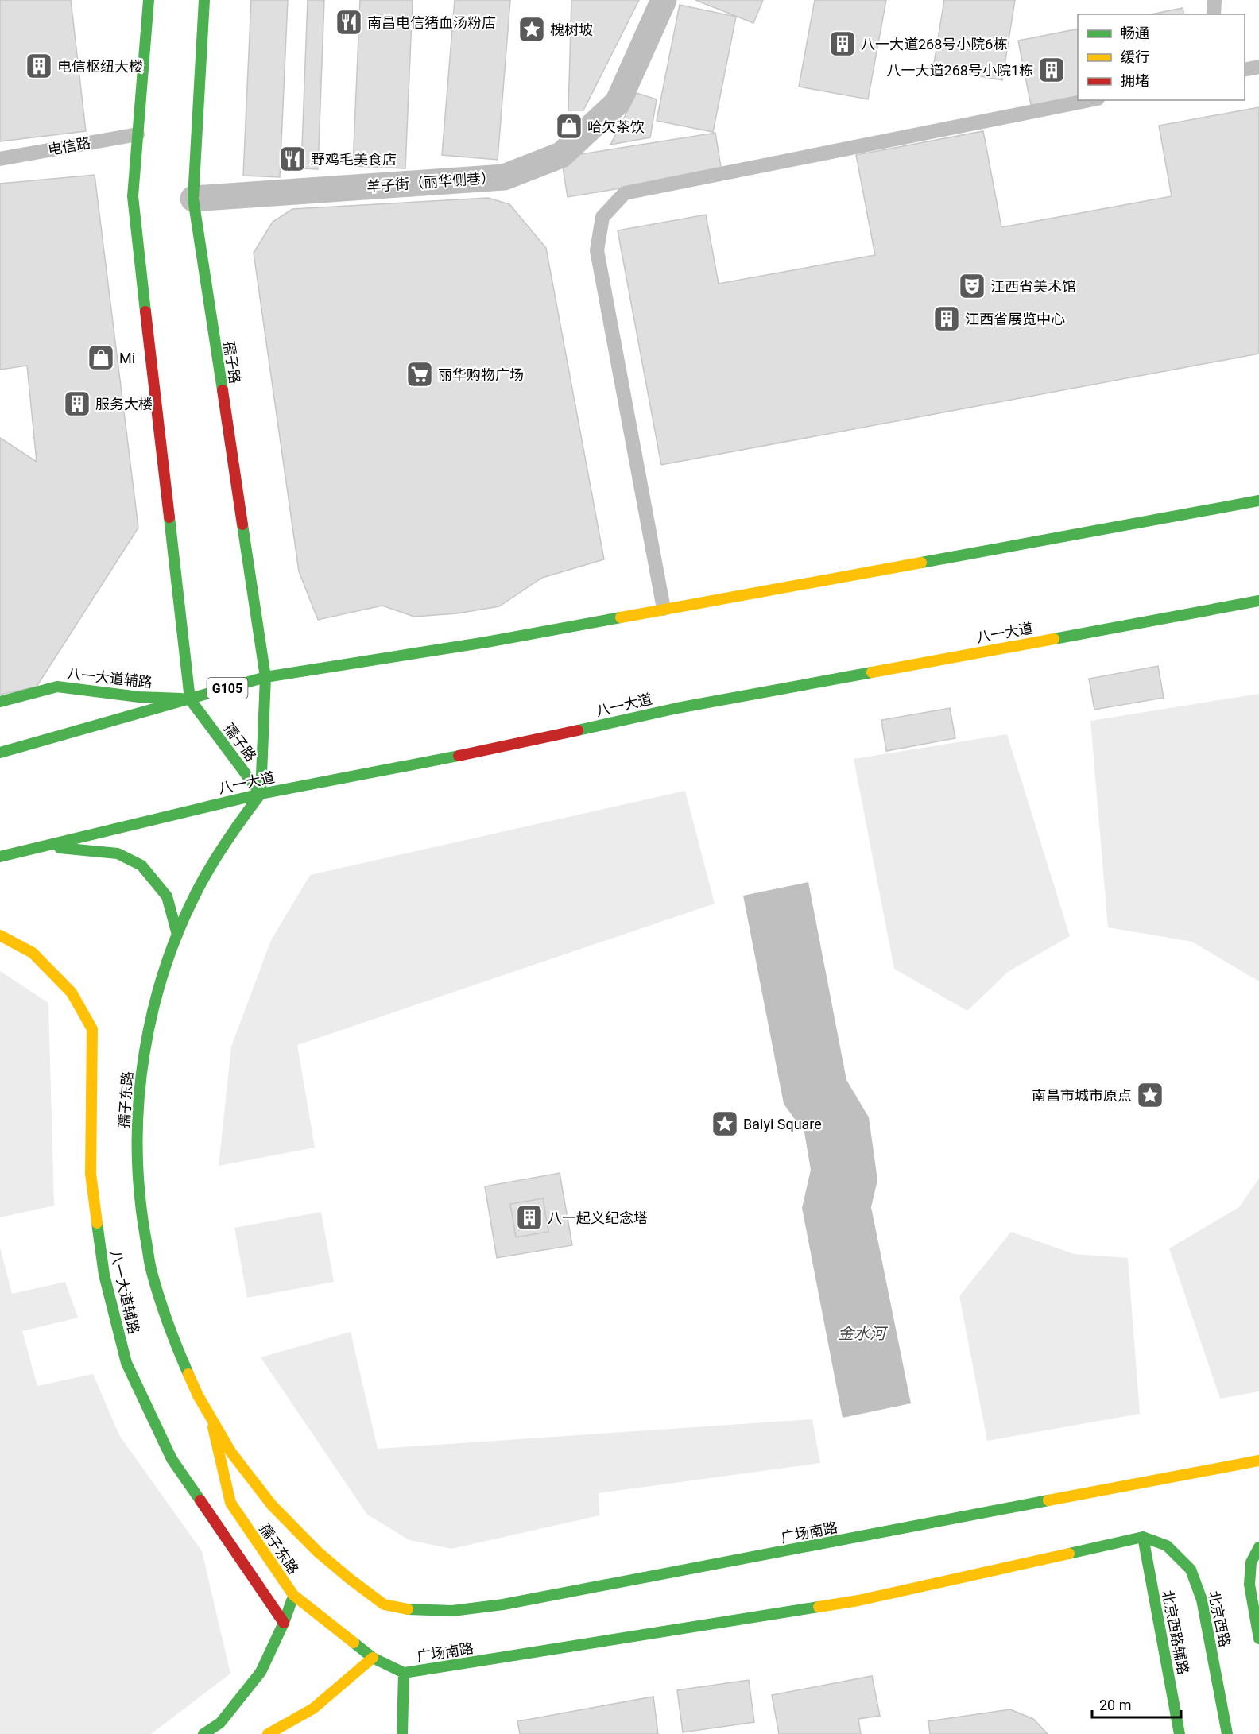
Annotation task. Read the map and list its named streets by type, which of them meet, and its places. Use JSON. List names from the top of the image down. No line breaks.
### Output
{"streets":{"main road":["孺子路","八一大道","八一大道辅路","G105","孺子东路","广场南路","北京西路","北京西路辅路"],"street":["羊子街（丽华侧巷）"],"lane":["电信路"]},"crossings":[["羊子街（丽华侧巷）","孺子路"],["孺子路","八一大道"],["孺子路","八一大道辅路"],["孺子路","G105"],["孺子路","孺子东路"],["八一大道","孺子东路"],["八一大道辅路","G105"],["孺子东路","广场南路"],["广场南路","北京西路"],["广场南路","北京西路辅路"],["北京西路","北京西路辅路"]],"water":["金水河"],"places":{"restaurant":["南昌电信猪血汤粉店","野鸡毛美食店"],"place":["槐树坡","南昌市城市原点","Baiyi Square"],"building":["八一大道268号小院6栋","电信枢纽大楼","八一大道268号小院1栋","江西省展览中心","服务大楼","八一起义纪念塔"],"shop":["哈欠茶饮","Mi"],"theatre":["江西省美术馆"],"supermarket":["丽华购物广场"]},"legend":["畅通","缓行","拥堵"],"scale_bar":"20 m"}
